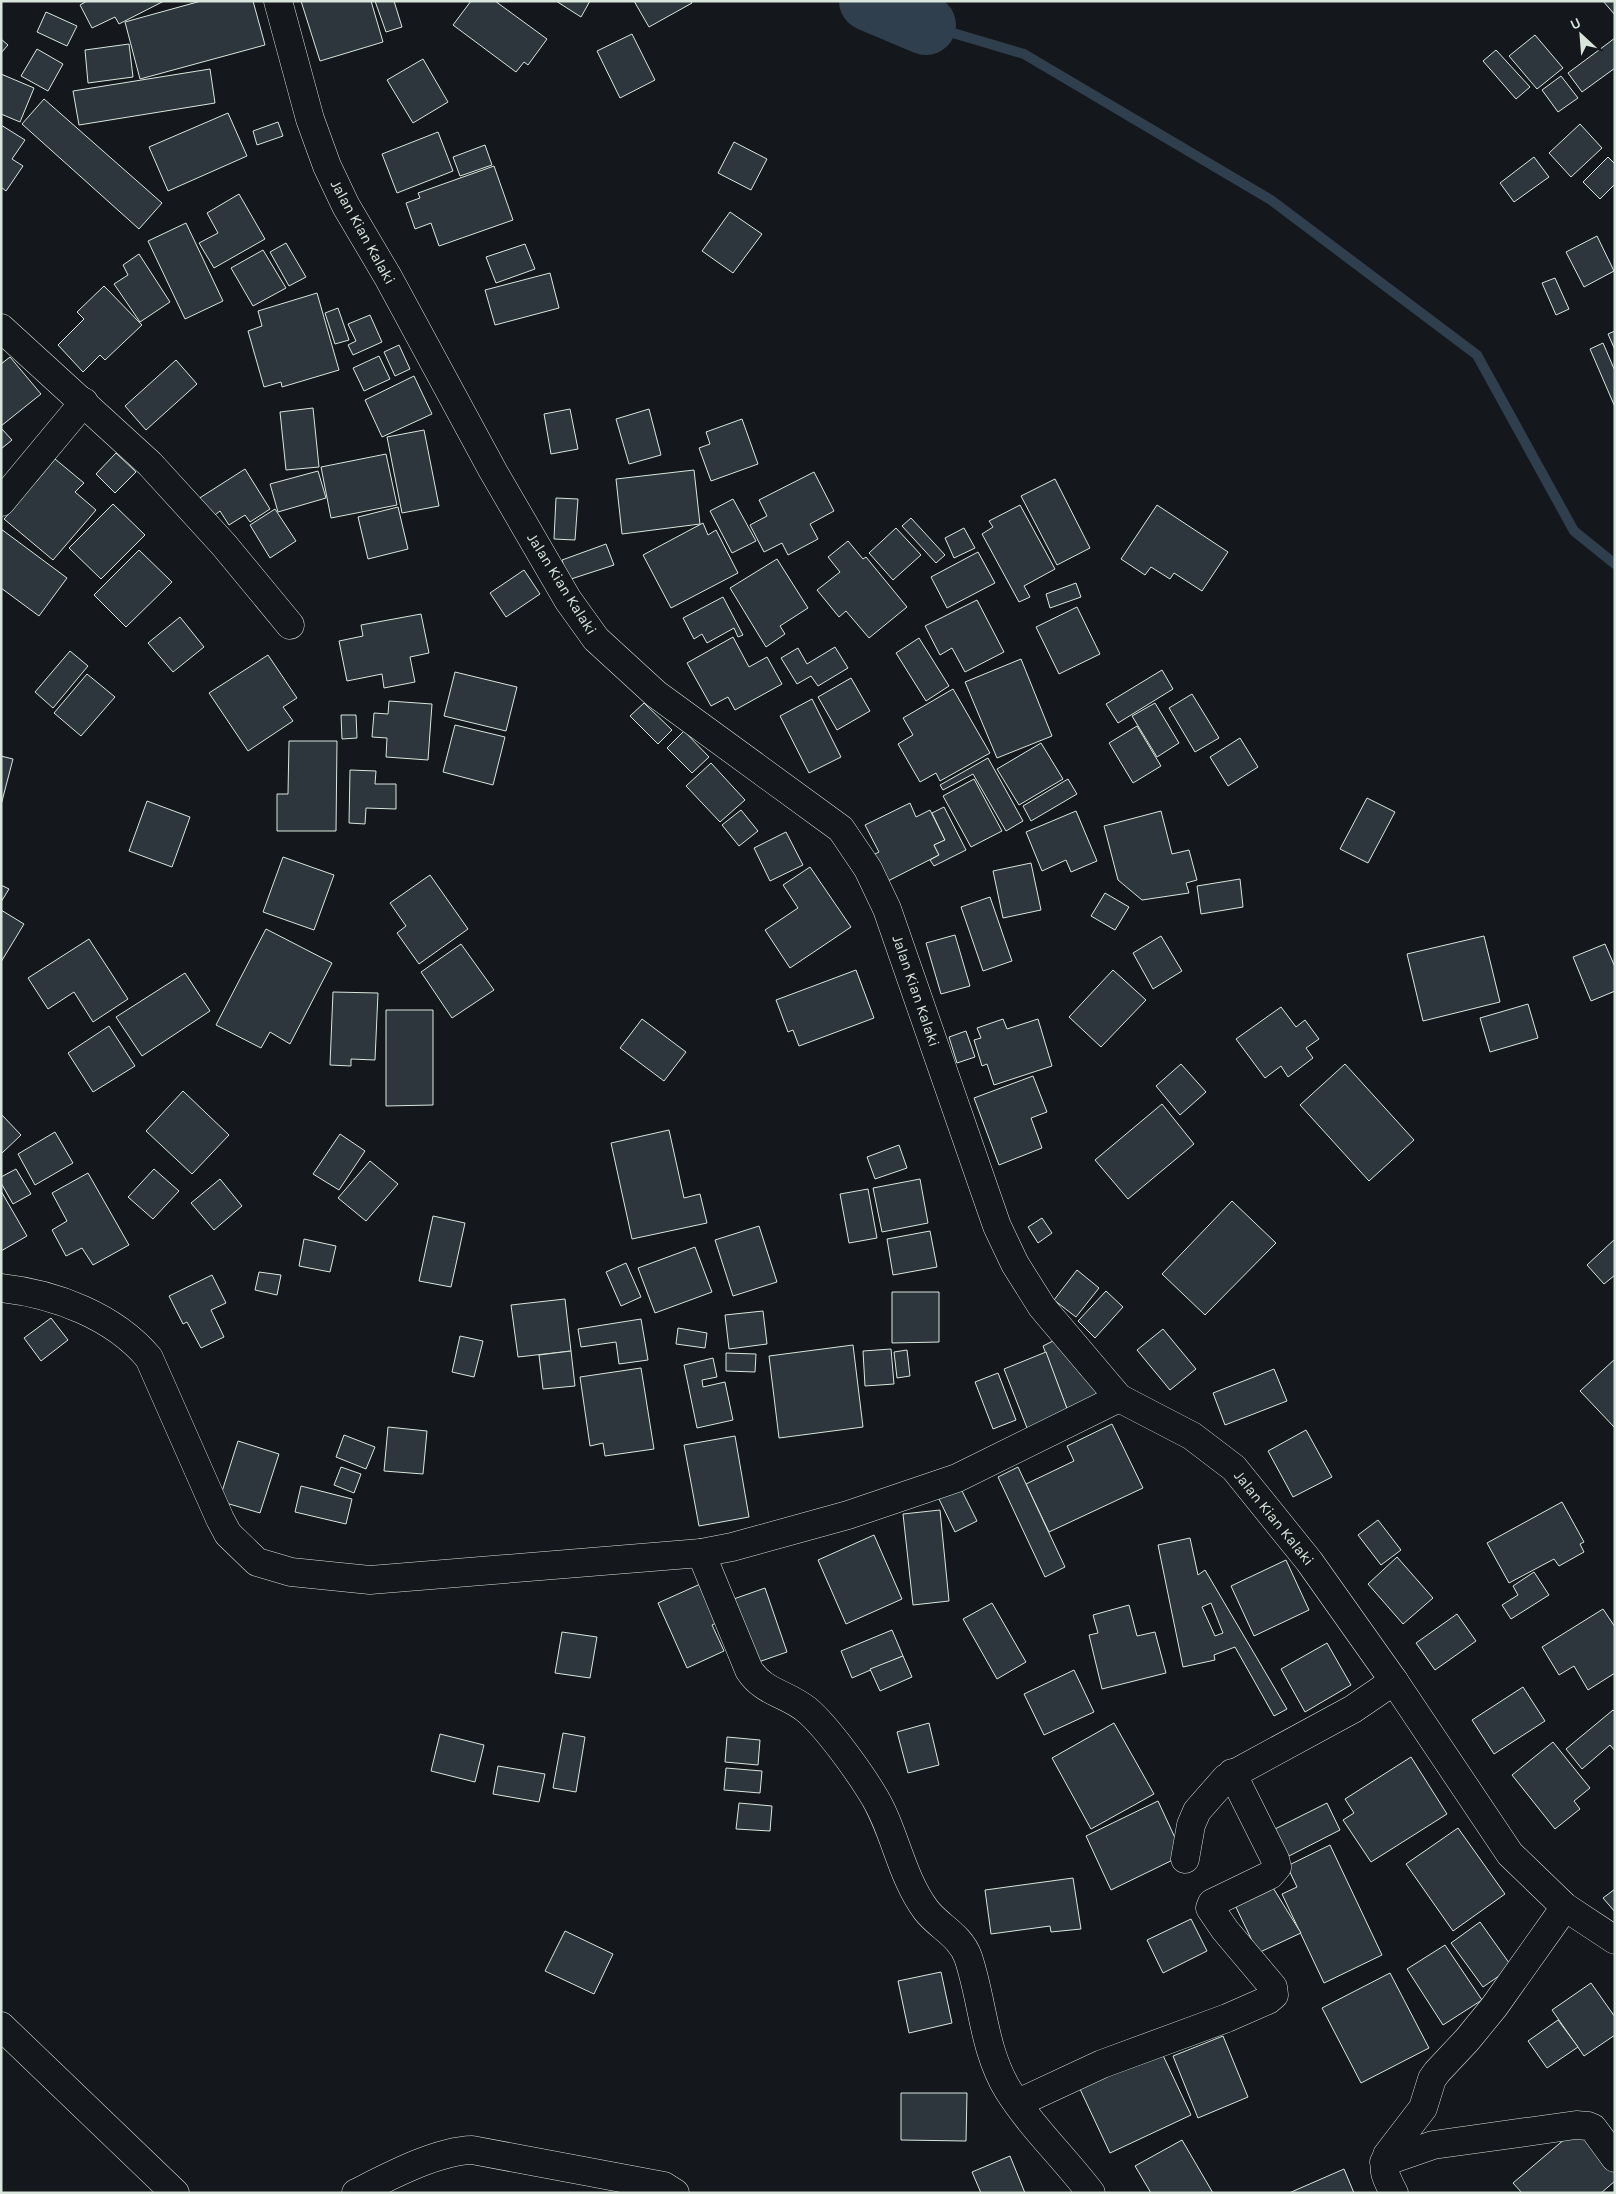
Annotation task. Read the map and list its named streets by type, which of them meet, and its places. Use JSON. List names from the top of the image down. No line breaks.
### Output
{"streets":{"street":["Jalan Kian Kalaki"]},"north":"top left"}
